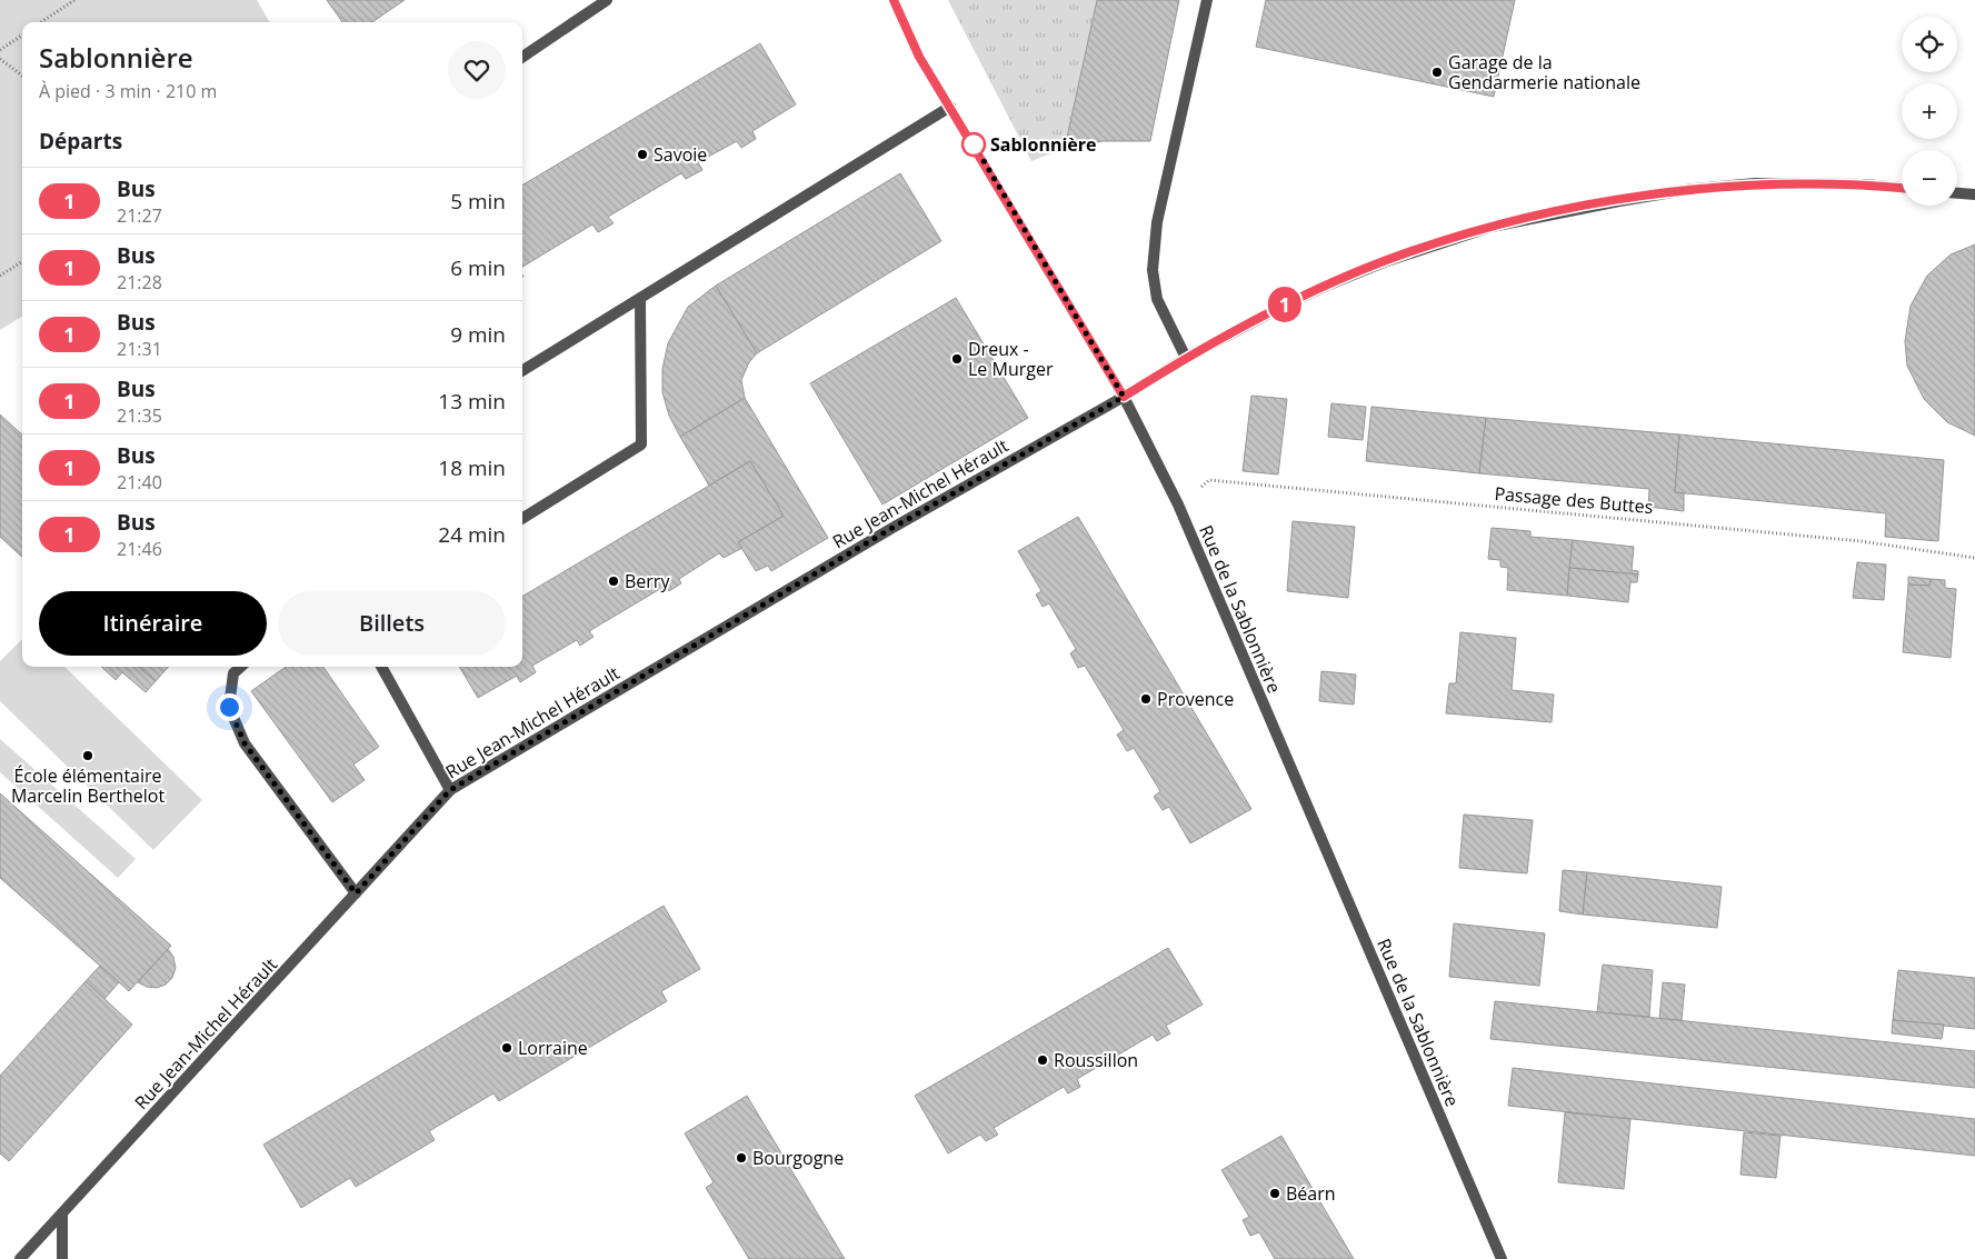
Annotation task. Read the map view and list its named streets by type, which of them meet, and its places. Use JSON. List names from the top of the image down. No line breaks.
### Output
{"streets":{"street":["Rue Jean-Michel Hérault","Rue de la Sablonnière"],"path":["Passage des Buttes"]},"crossings":[["Rue Jean-Michel Hérault","Rue de la Sablonnière"],["Passage des Buttes","Rue de la Sablonnière"]],"places":["Garage de la Gendarmerie nationale","Sablonnière","Savoie","Dreux - Le Murger","Berry","Provence","École élémentaire Marcelin Berthelot","Lorraine","Roussillon","Bourgogne","Béarn"],"lines":["bus line 1"],"page":{"on_map":"1","map_buttons":["+","−"],"heading":[["Sablonnière","À pied · 3 min · 210 m"],"Départs"],"list":[{"mark":"1","name":"Bus","note":"21:27","value":"5 min"},{"mark":"1","name":"Bus","note":"21:28","value":"6 min"},{"mark":"1","name":"Bus","note":"21:31","value":"9 min"},{"mark":"1","name":"Bus","note":"21:35","value":"13 min"},{"mark":"1","name":"Bus","note":"21:40","value":"18 min"},{"mark":"1","name":"Bus","note":"21:46","value":"24 min"}],"buttons":["Itinéraire","Billets"]}}
